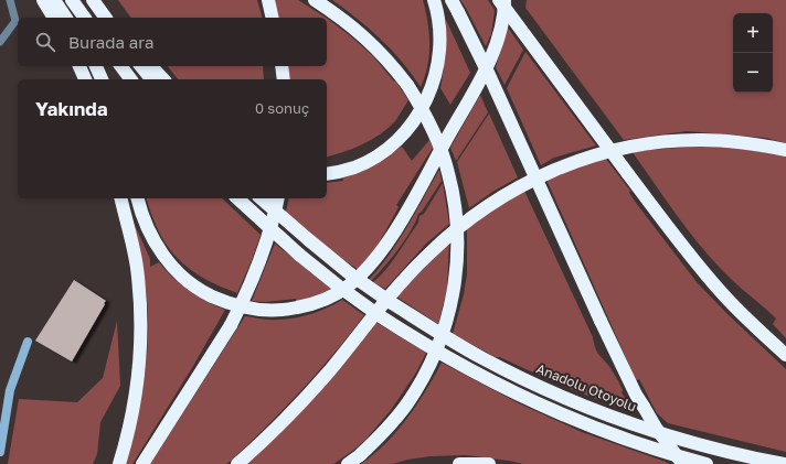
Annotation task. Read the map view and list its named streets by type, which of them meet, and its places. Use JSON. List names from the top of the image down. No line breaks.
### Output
{"streets":{"highway":["Anadolu Otoyolu"]},"page":{"map_buttons":["+","−"],"search":"Burada ara","heading":["Yakında","0 sonuç"]}}
